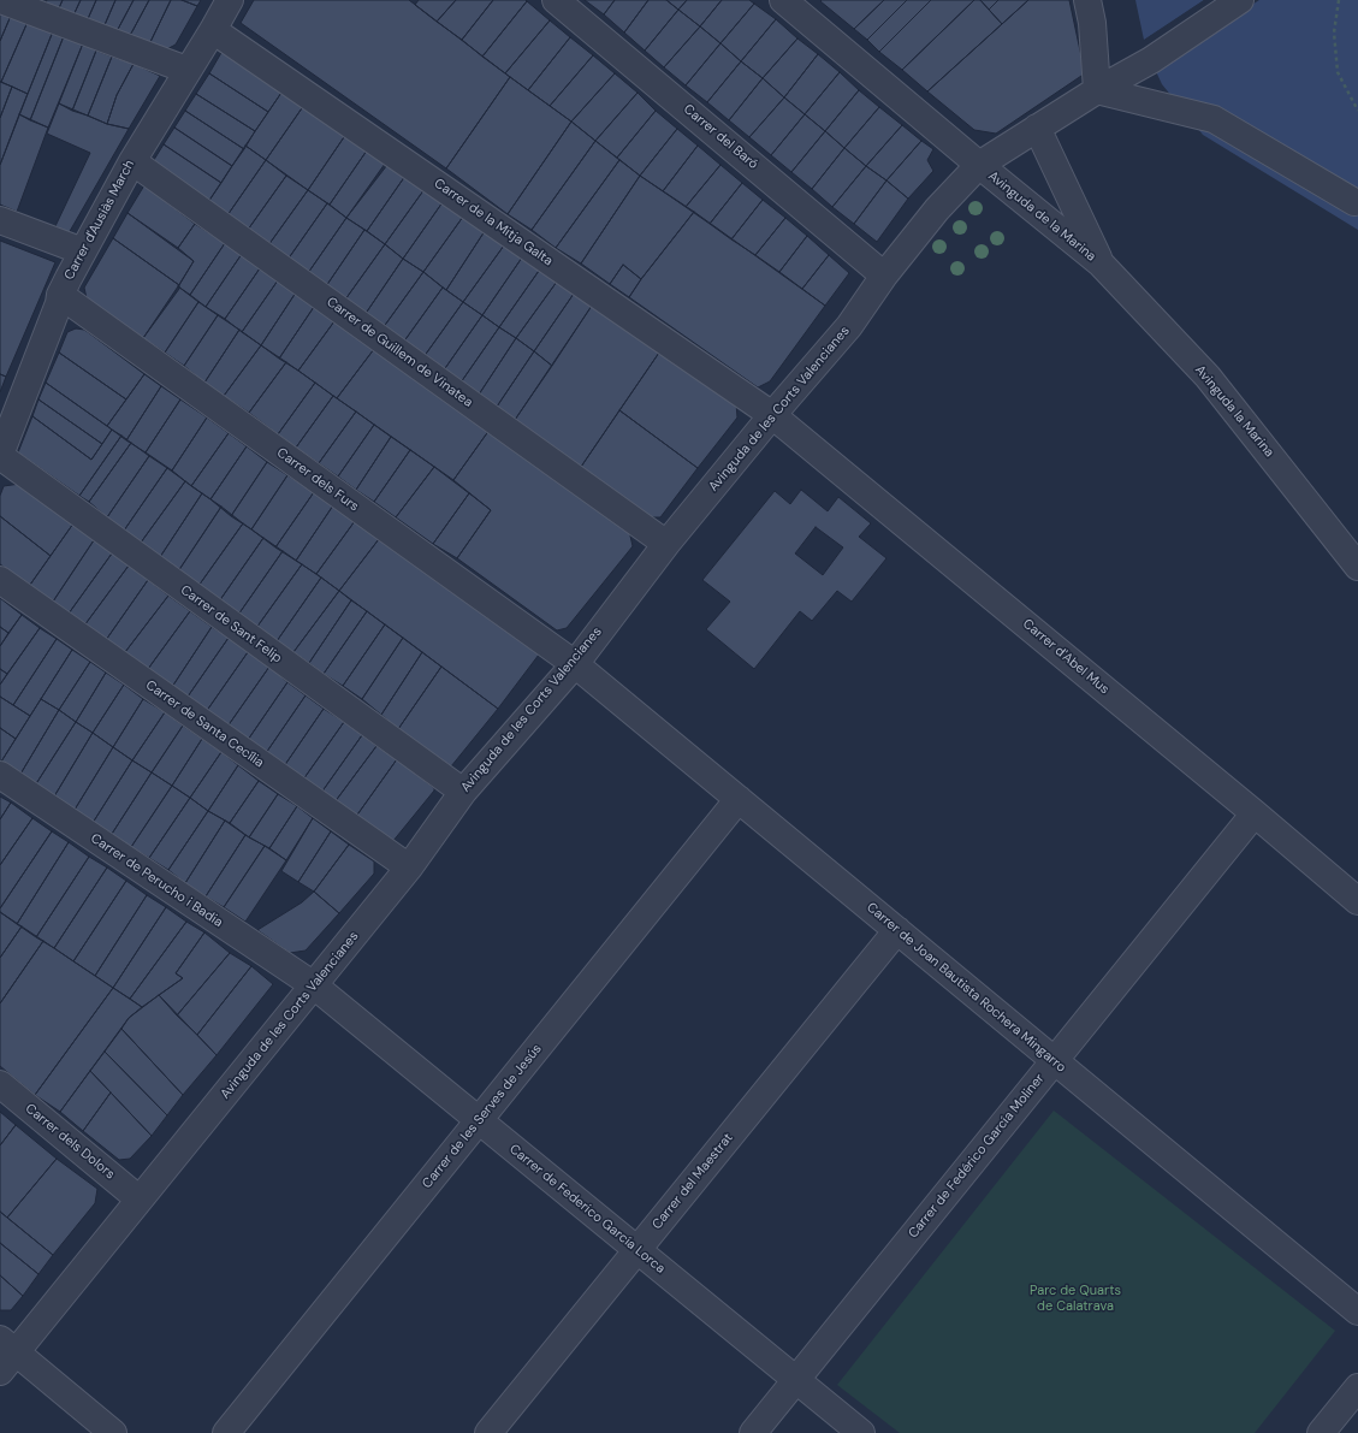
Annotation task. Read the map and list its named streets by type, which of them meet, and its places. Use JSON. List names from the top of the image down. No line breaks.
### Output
{"streets":{"street":["Carrer del Baró","Avinguda de la Marina","Carrer d'Ausiàs March","Carrer de la Mitja Galta","Carrer de Guillem de Vinatea","Avinguda de les Corts Valencianes","Avinguda la Marina","Carrer dels Furs","Carrer de Sant Felip","Carrer d'Abel Mus","Carrer de Santa Cecília","Carrer de Perucho i Badia","Carrer de Joan Bautista Rochera Mingarro","Carrer de les Serves de Jesús","Carrer dels Dolors","Carrer de Fedérico García Moliner","Carrer del Maestrat","Carrer de Federico García Lorca"]},"crossings":[["Carrer del Baró","Avinguda de les Corts Valencianes"],["Avinguda de la Marina","Avinguda de les Corts Valencianes"],["Avinguda de la Marina","Avinguda la Marina"],["Carrer d'Ausiàs March","Carrer de la Mitja Galta"],["Carrer d'Ausiàs March","Carrer de Guillem de Vinatea"],["Carrer d'Ausiàs March","Carrer dels Furs"],["Carrer d'Ausiàs March","Carrer de Sant Felip"],["Carrer de la Mitja Galta","Avinguda de les Corts Valencianes"],["Carrer de la Mitja Galta","Carrer d'Abel Mus"],["Carrer de Guillem de Vinatea","Avinguda de les Corts Valencianes"],["Avinguda de les Corts Valencianes","Carrer dels Furs"],["Avinguda de les Corts Valencianes","Carrer de Sant Felip"],["Avinguda de les Corts Valencianes","Carrer d'Abel Mus"],["Avinguda de les Corts Valencianes","Carrer de Santa Cecília"],["Avinguda de les Corts Valencianes","Carrer de Perucho i Badia"],["Avinguda de les Corts Valencianes","Carrer de Joan Bautista Rochera Mingarro"],["Avinguda de les Corts Valencianes","Carrer dels Dolors"],["Avinguda de les Corts Valencianes","Carrer de Federico García Lorca"],["Carrer dels Furs","Carrer de Joan Bautista Rochera Mingarro"],["Carrer d'Abel Mus","Carrer de Fedérico García Moliner"],["Carrer de Perucho i Badia","Carrer de Federico García Lorca"],["Carrer de Joan Bautista Rochera Mingarro","Carrer de les Serves de Jesús"],["Carrer de Joan Bautista Rochera Mingarro","Carrer de Fedérico García Moliner"],["Carrer de Joan Bautista Rochera Mingarro","Carrer del Maestrat"],["Carrer de les Serves de Jesús","Carrer de Federico García Lorca"],["Carrer de Fedérico García Moliner","Carrer de Federico García Lorca"],["Carrer del Maestrat","Carrer de Federico García Lorca"]],"parks":["Parc de Quarts de Calatrava"]}
